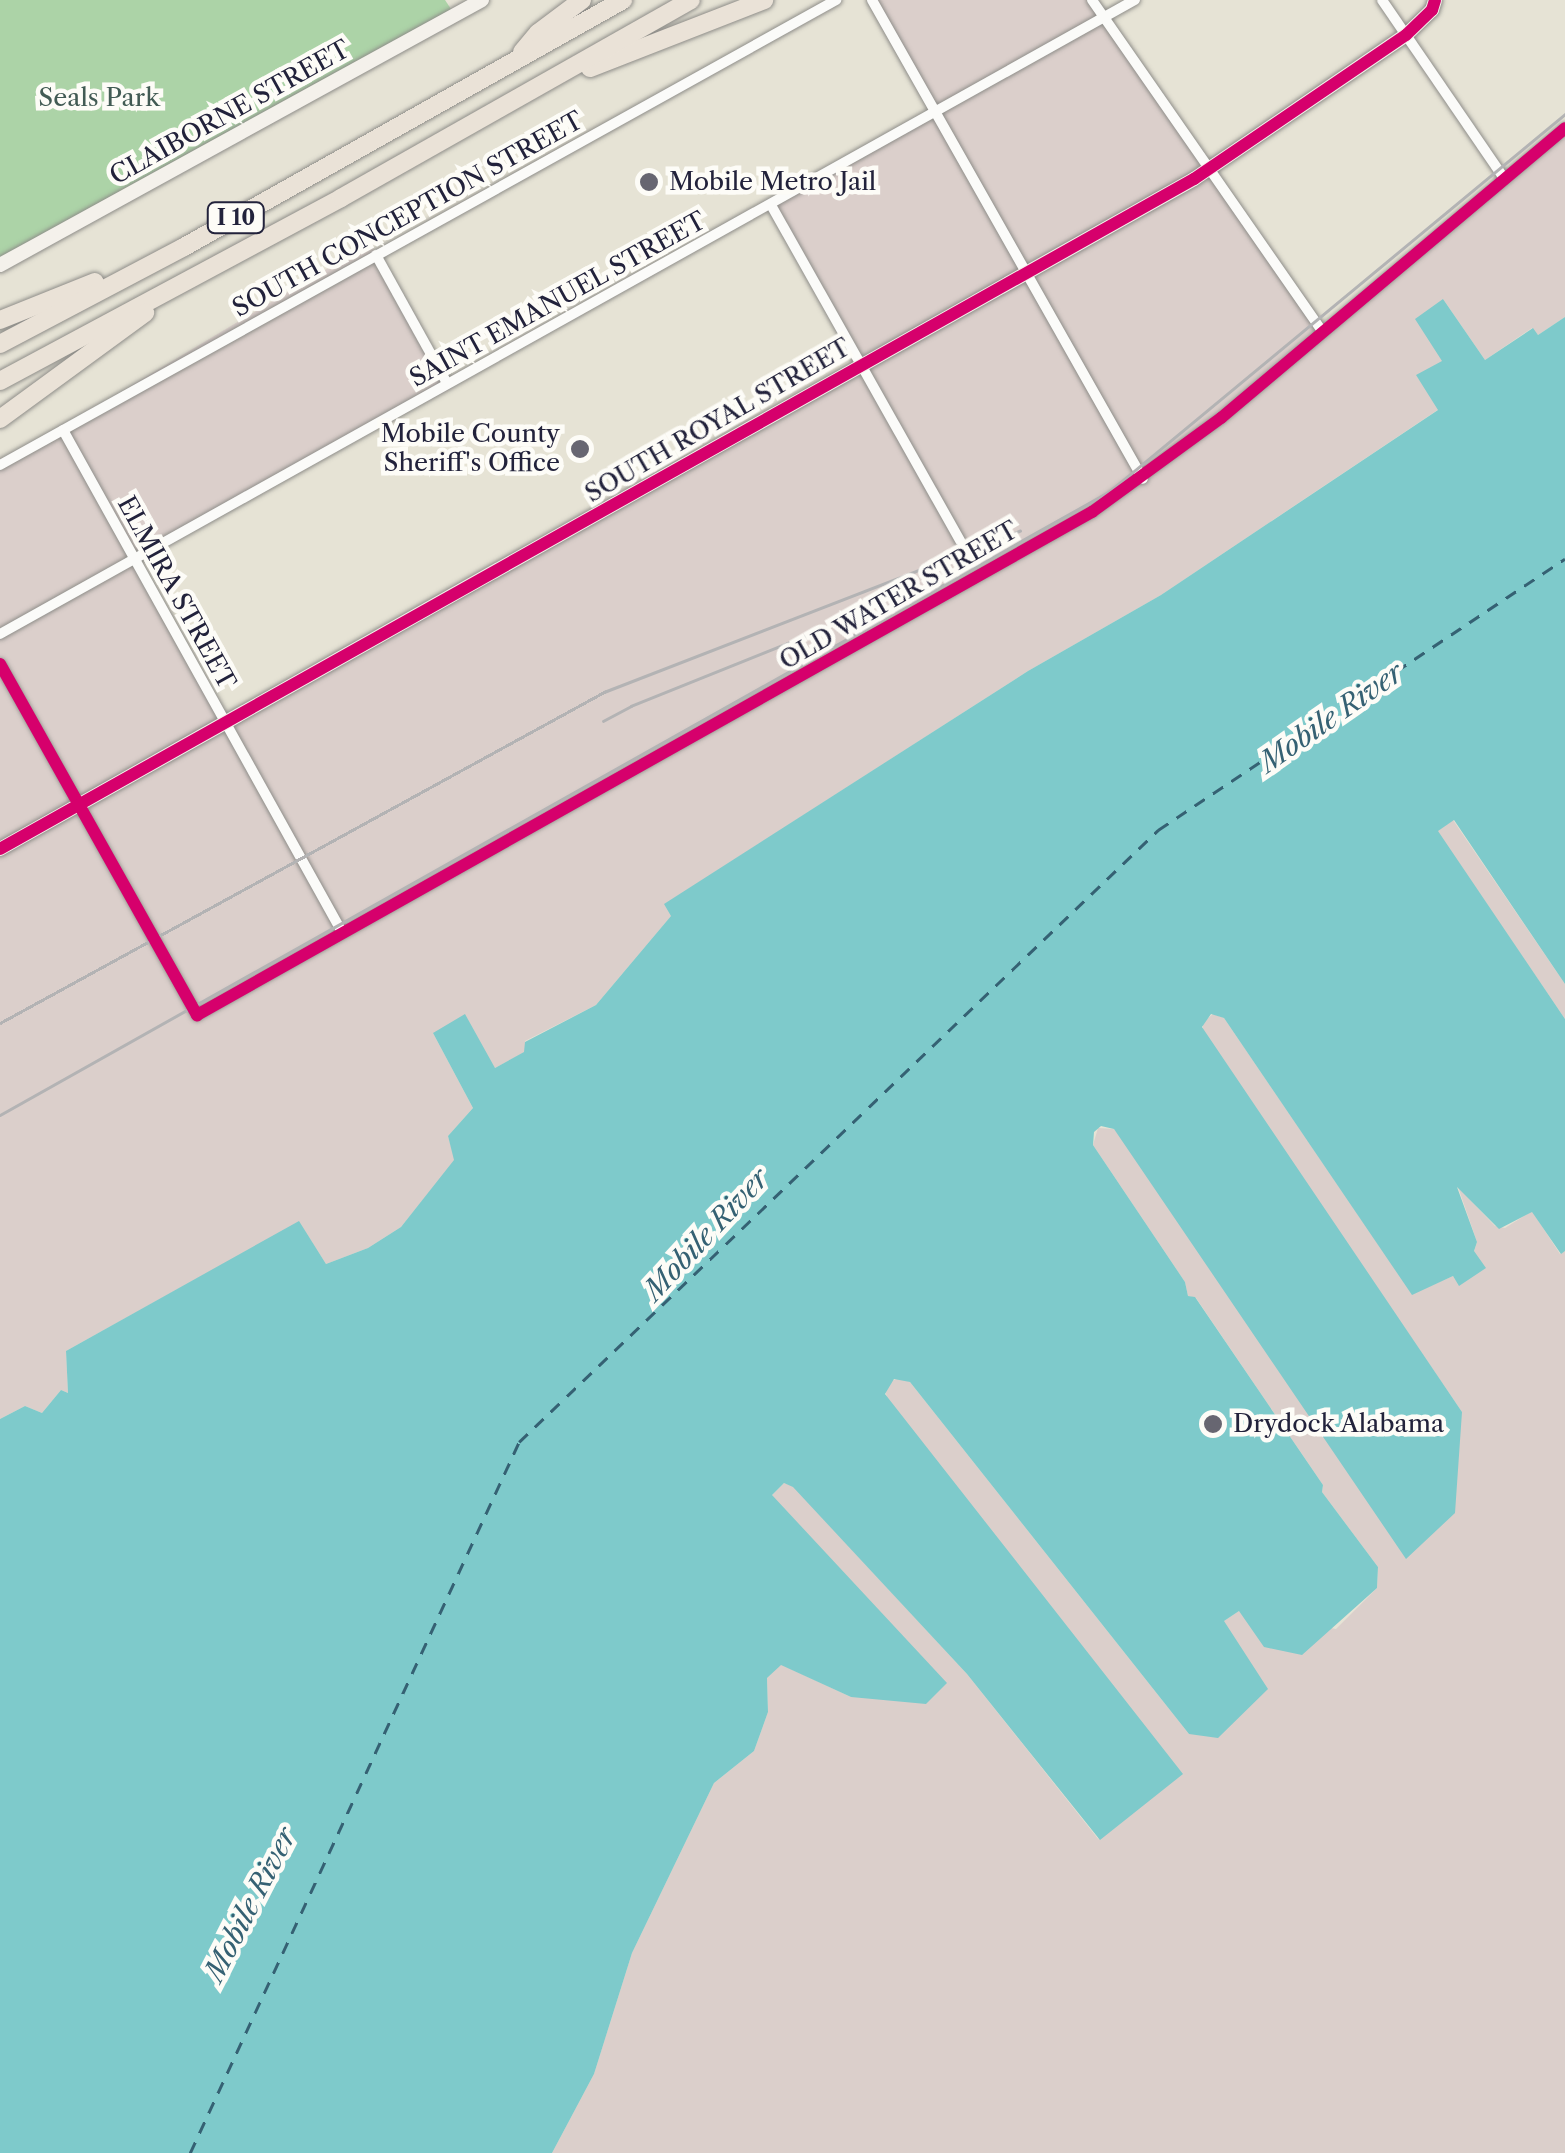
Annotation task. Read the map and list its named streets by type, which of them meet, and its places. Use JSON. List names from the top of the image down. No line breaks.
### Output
{"streets":{"highway":["I 10"],"street":["CLAIBORNE STREET","SOUTH CONCEPTION STREET","SAINT EMANUEL STREET","SOUTH ROYAL STREET","ELMIRA STREET","OLD WATER STREET"]},"crossings":[["SOUTH CONCEPTION STREET","ELMIRA STREET"],["SAINT EMANUEL STREET","ELMIRA STREET"],["SOUTH ROYAL STREET","ELMIRA STREET"],["SOUTH ROYAL STREET","OLD WATER STREET"],["ELMIRA STREET","OLD WATER STREET"]],"water":["Mobile River"],"parks":["Seals Park"],"places":["Mobile Metro Jail","Mobile County Sheriff's Office","Drydock Alabama"]}
